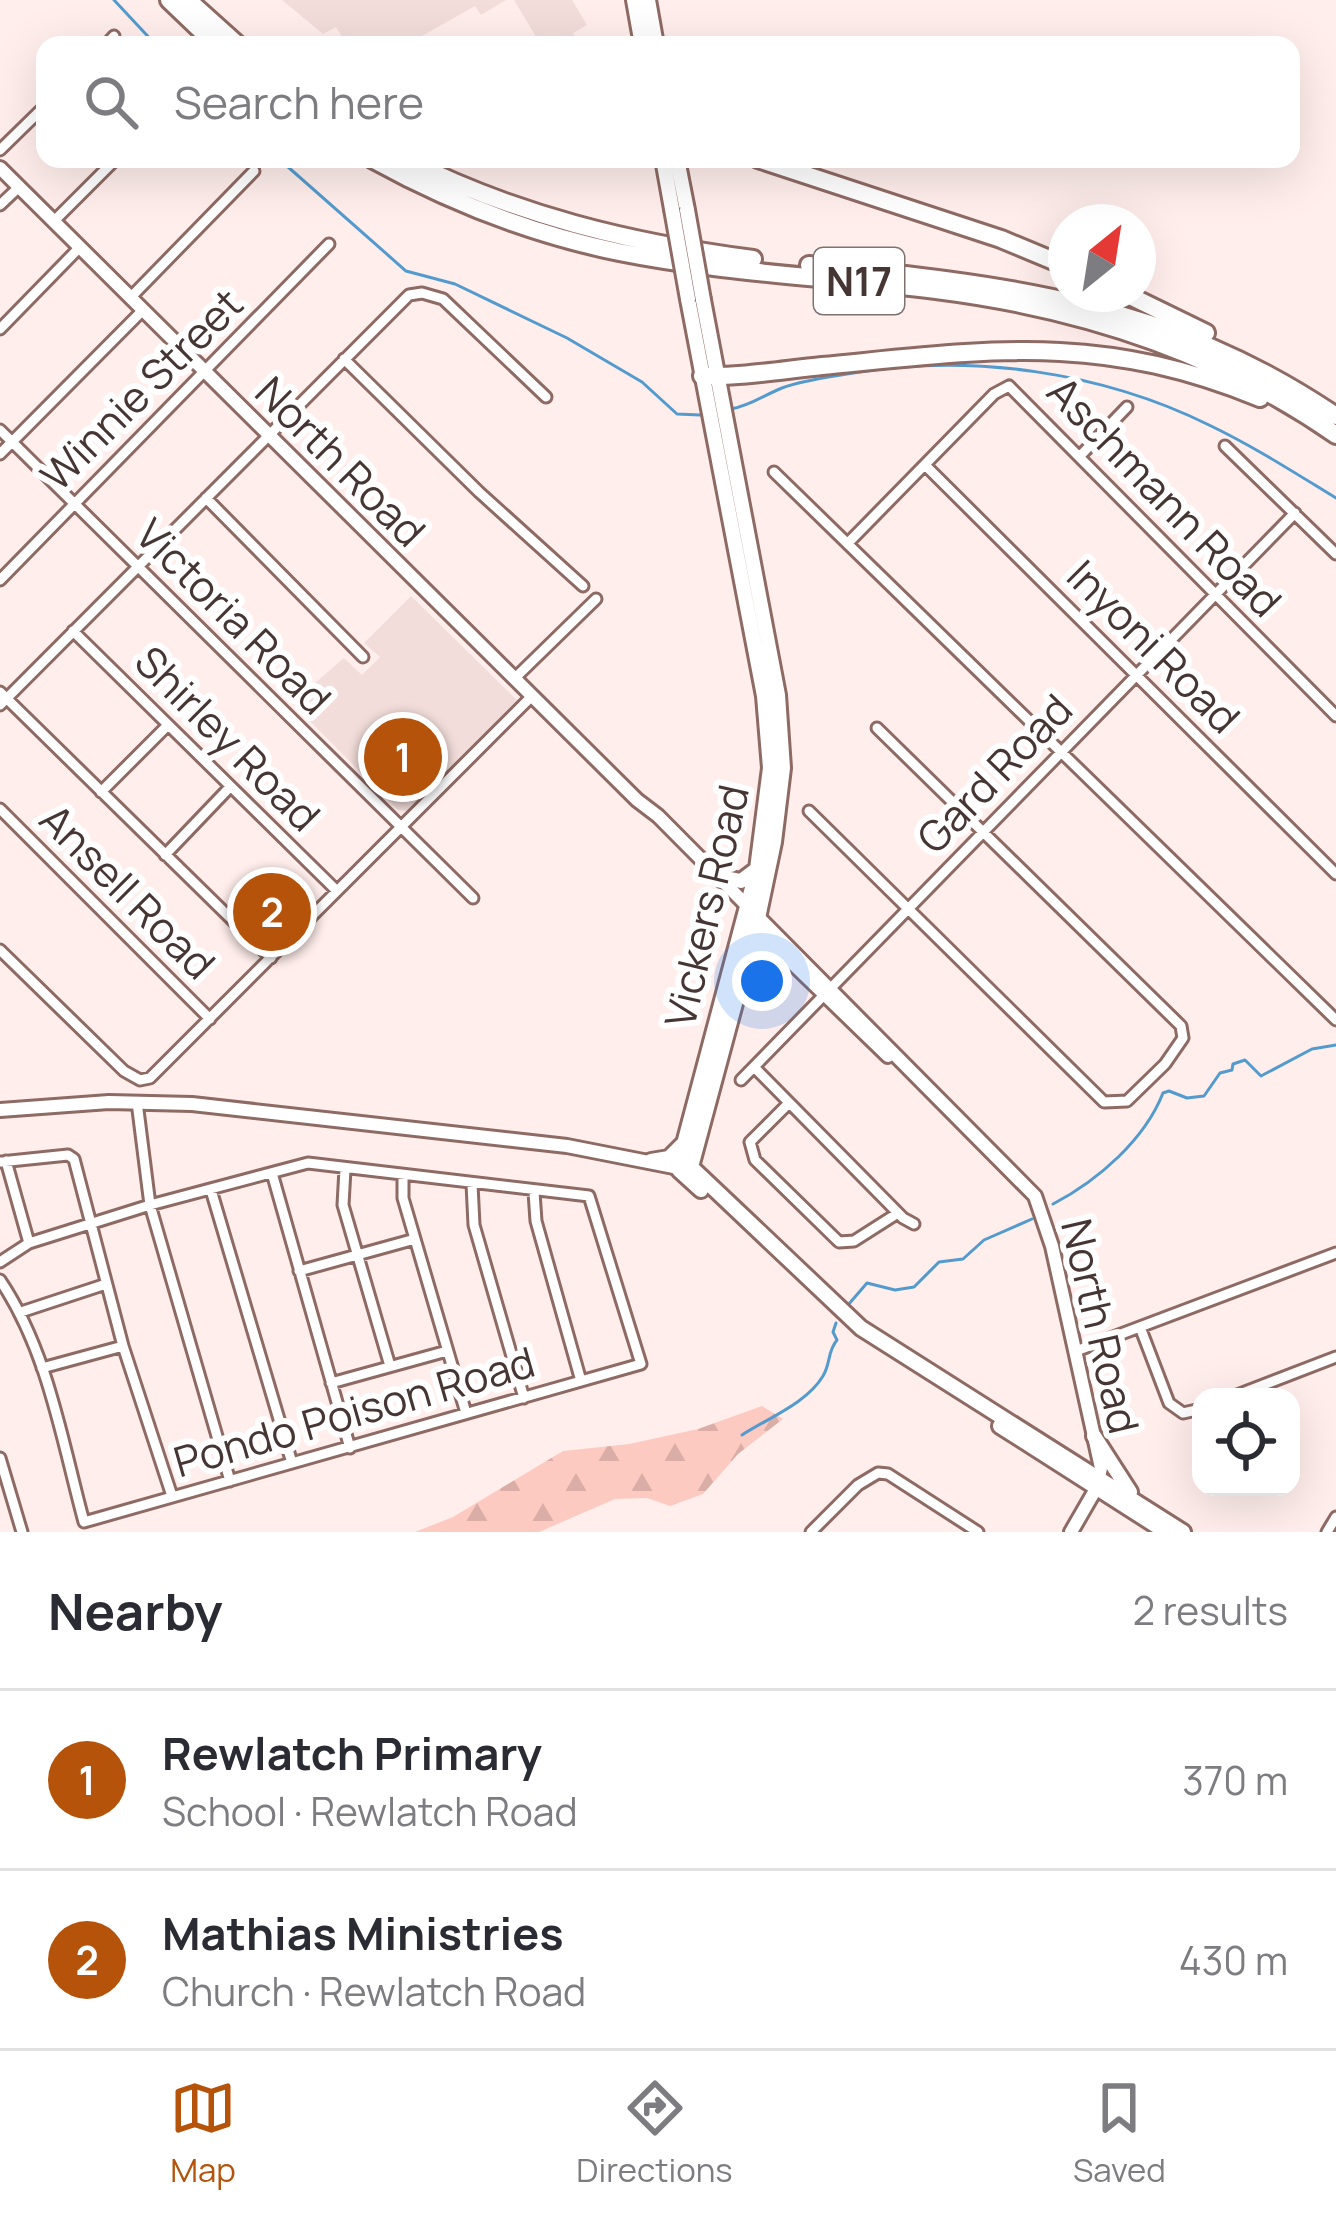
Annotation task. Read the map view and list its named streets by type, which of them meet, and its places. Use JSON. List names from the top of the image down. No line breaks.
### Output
{"streets":{"highway":["N17"],"main road":["Vickers Road"],"street":["Winnie Street","North Road","Aschmann Road","Victoria Road","Inyoni Road","Shirley Road","Gard Road","Ansell Road","Pondo Poison Road"]},"crossings":[["Winnie Street","North Road"],["Winnie Street","Victoria Road"],["North Road","Gard Road"],["North Road","Vickers Road"],["Aschmann Road","Inyoni Road"],["Aschmann Road","Gard Road"],["Inyoni Road","Gard Road"]],"north":"top right","page":{"search":"Search here","pins":["1","2"],"heading":["Nearby","2 results"],"list":[{"mark":"1","name":"Rewlatch Primary","note":"School · Rewlatch Road","value":"370 m"},{"mark":"2","name":"Mathias Ministries","note":"Church · Rewlatch Road","value":"430 m"}],"nav":["Map","Directions","Saved"]}}
